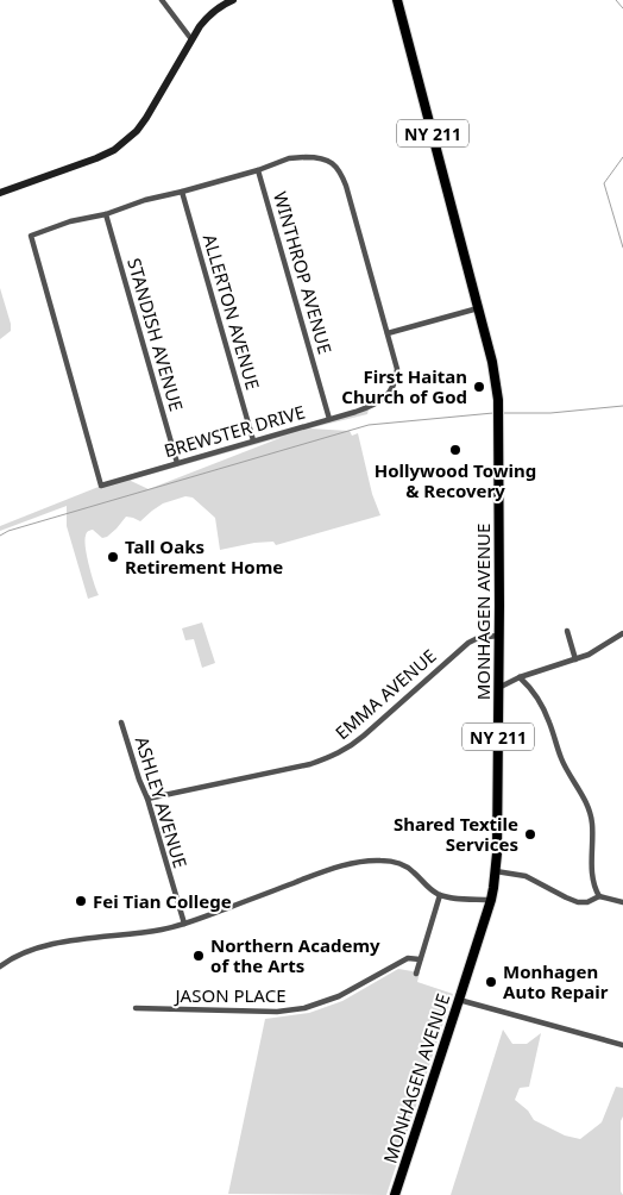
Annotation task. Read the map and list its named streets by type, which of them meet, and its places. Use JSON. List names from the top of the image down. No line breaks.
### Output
{"streets":{"main road":["NY 211","MONHAGEN AVENUE"],"street":["WINTHROP AVENUE","ALLERTON AVENUE","STANDISH AVENUE","BREWSTER DRIVE","EMMA AVENUE","ASHLEY AVENUE","JASON PLACE"]},"crossings":[["WINTHROP AVENUE","BREWSTER DRIVE"],["ALLERTON AVENUE","BREWSTER DRIVE"],["STANDISH AVENUE","BREWSTER DRIVE"],["MONHAGEN AVENUE","EMMA AVENUE"],["EMMA AVENUE","ASHLEY AVENUE"]],"places":["First Haitan Church of God","Hollywood Towing & Recovery","Tall Oaks Retirement Home","Shared Textile Services","Fei Tian College","Northern Academy of the Arts","Monhagen Auto Repair"]}
